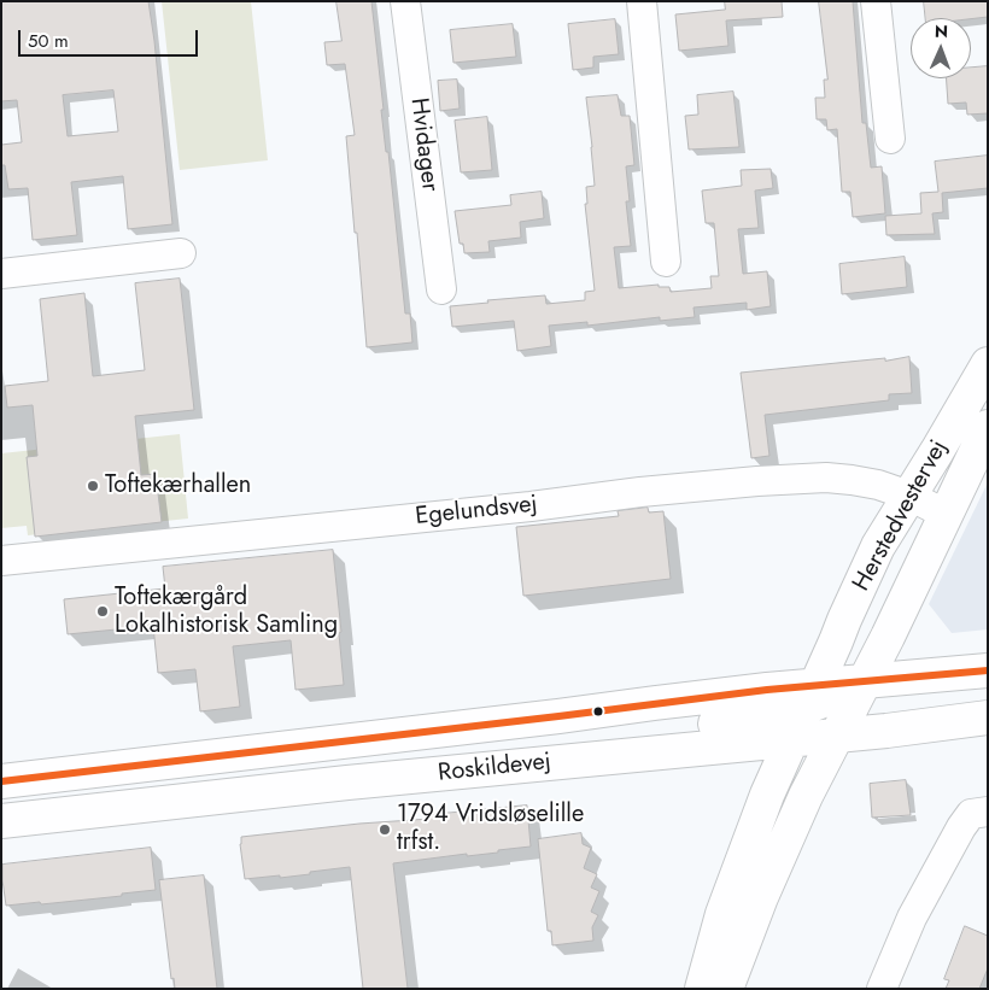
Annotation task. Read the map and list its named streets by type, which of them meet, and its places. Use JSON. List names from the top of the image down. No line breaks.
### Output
{"streets":{"main road":["Herstedvestervej","Roskildevej"],"street":["Hvidager","Egelundsvej"]},"crossings":[["Egelundsvej","Herstedvestervej"],["Herstedvestervej","Roskildevej"]],"places":["Toftekærhallen","Toftekærgård Lokalhistorisk Samling","1794 Vridsløselille trfst."],"scale_bar":"50 m","north":"top"}
